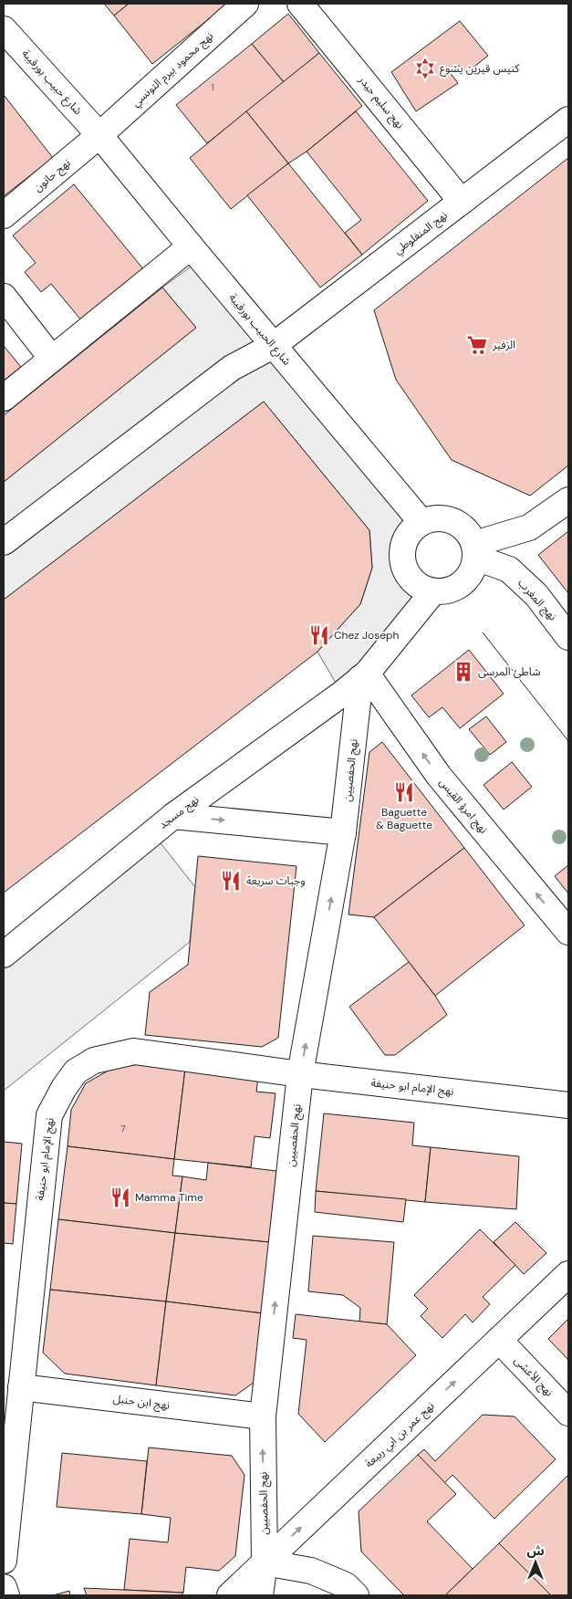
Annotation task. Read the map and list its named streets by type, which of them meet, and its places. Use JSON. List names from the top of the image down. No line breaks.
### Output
{"streets":{"street":["نهج محمود بيرم التونسي","شارع حبيب بورقيبة","نهج سليم حيدر","نهج حانون","نهج المنفلوطي","شارع الحبيب بورقيبة","نهج المغرب","نهج الحفصيين","نهج امرؤ القيس","نهج مسجد","نهج الإمام ابو حنيفة","نهج الأعشى","نهج ابن حنبل","نهج عمر بن ابي ربيعة"]},"crossings":[["نهج محمود بيرم التونسي","شارع حبيب بورقيبة"],["نهج محمود بيرم التونسي","نهج حانون"],["نهج محمود بيرم التونسي","شارع الحبيب بورقيبة"],["شارع حبيب بورقيبة","نهج حانون"],["شارع حبيب بورقيبة","شارع الحبيب بورقيبة"],["نهج سليم حيدر","نهج المنفلوطي"],["نهج حانون","شارع الحبيب بورقيبة"],["نهج المنفلوطي","شارع الحبيب بورقيبة"],["شارع الحبيب بورقيبة","نهج المغرب"],["شارع الحبيب بورقيبة","نهج مسجد"],["نهج المغرب","نهج مسجد"],["نهج الحفصيين","نهج امرؤ القيس"],["نهج الحفصيين","نهج مسجد"],["نهج الحفصيين","نهج الإمام ابو حنيفة"],["نهج الحفصيين","نهج ابن حنبل"],["نهج الحفصيين","نهج عمر بن ابي ربيعة"],["نهج امرؤ القيس","نهج مسجد"],["نهج الإمام ابو حنيفة","نهج ابن حنبل"],["نهج الأعشى","نهج عمر بن ابي ربيعة"]],"one_way":["نهج الحفصيين","نهج امرؤ القيس","نهج عمر بن ابي ربيعة"],"places":{"synagogue":["كنيس قيرين يشوع"],"supermarket":["الزفير"],"restaurant":["Chez Joseph","Baguette & Baguette","وجبات سريعة","Mamma Time"],"building":["شاطئ المرسى"]},"house_numbers":["1","7"],"north":"top"}
